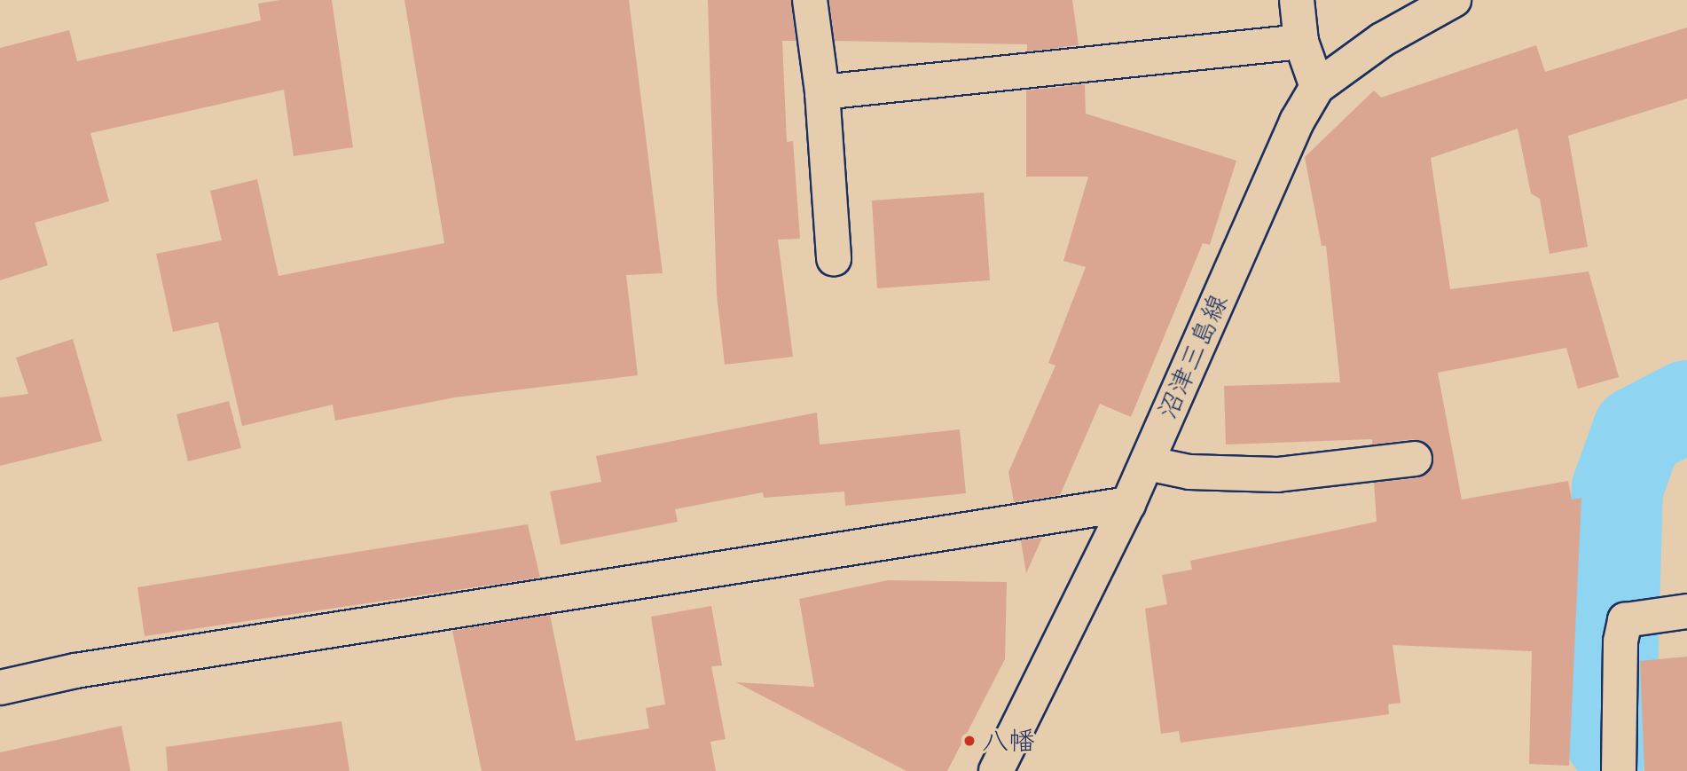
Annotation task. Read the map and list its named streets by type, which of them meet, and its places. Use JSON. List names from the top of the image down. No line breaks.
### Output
{"streets":{"street":["沼津三島線"]},"places":["八幡"]}
